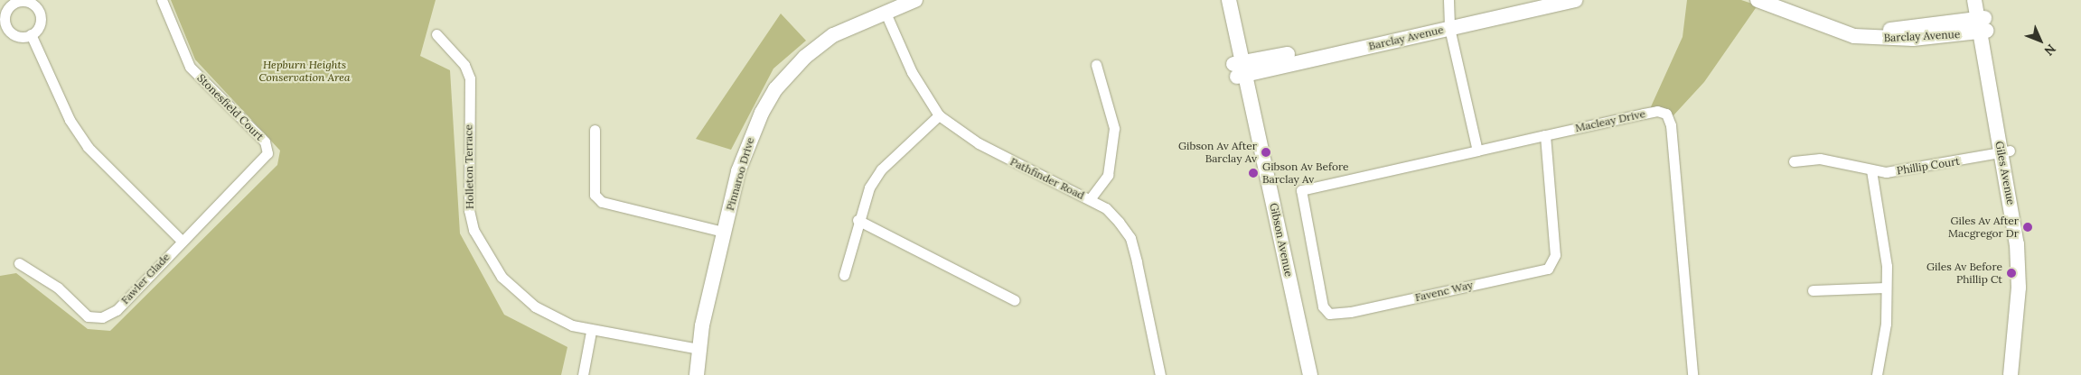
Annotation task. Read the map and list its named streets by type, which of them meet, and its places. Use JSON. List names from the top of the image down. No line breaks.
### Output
{"streets":{"street":["Barclay Avenue","Stonesfield Court","Macleay Drive","Phillip Court","Holleton Terrace","Giles Avenue","Pinnaroo Drive","Pathfinder Road","Gibson Avenue","Fawler Glade","Favenc Way"]},"crossings":[["Barclay Avenue","Giles Avenue"],["Barclay Avenue","Gibson Avenue"],["Stonesfield Court","Fawler Glade"],["Macleay Drive","Favenc Way"],["Phillip Court","Giles Avenue"],["Holleton Terrace","Pinnaroo Drive"],["Pinnaroo Drive","Pathfinder Road"]],"parks":["Hepburn Heights Conservation Area"],"places":["Gibson Av After Barclay Av","Gibson Av Before Barclay Av","Giles Av After Macgregor Dr","Giles Av Before Phillip Ct"],"north":"bottom right"}
